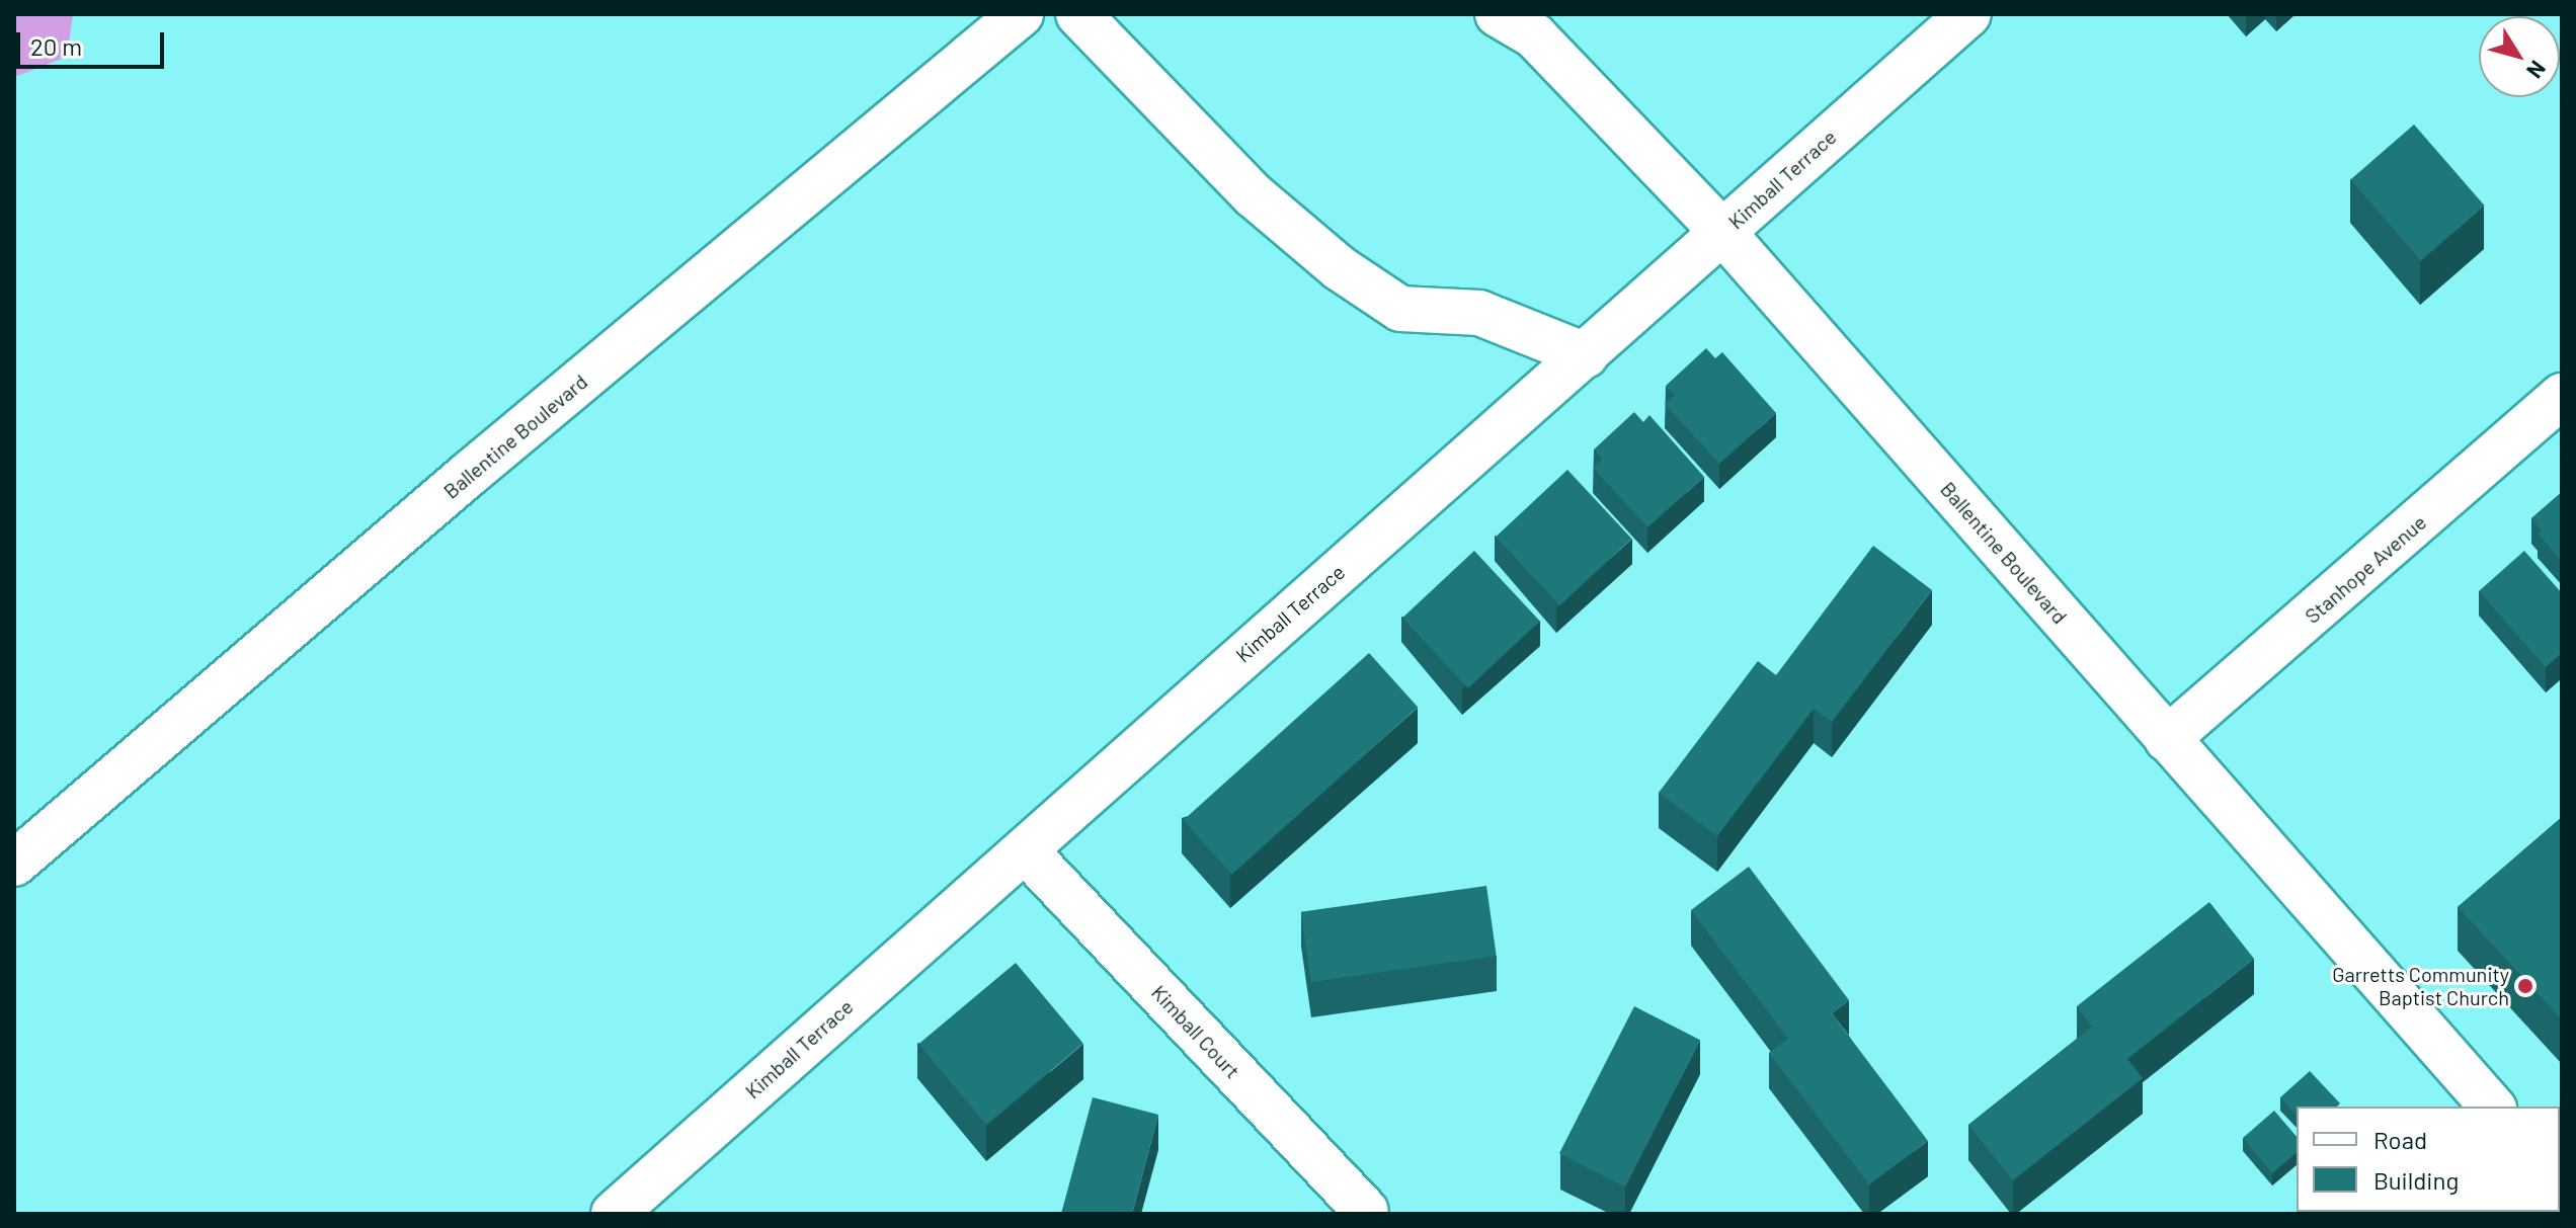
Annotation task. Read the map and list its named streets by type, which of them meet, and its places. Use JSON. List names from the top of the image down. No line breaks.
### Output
{"streets":{"street":["Kimball Terrace","Ballentine Boulevard","Stanhope Avenue","Kimball Court"]},"crossings":[["Kimball Terrace","Ballentine Boulevard"],["Kimball Terrace","Kimball Court"],["Ballentine Boulevard","Stanhope Avenue"]],"places":["Garretts Community Baptist Church"],"legend":["Road","Building"],"scale_bar":"20 m","north":"bottom right"}
